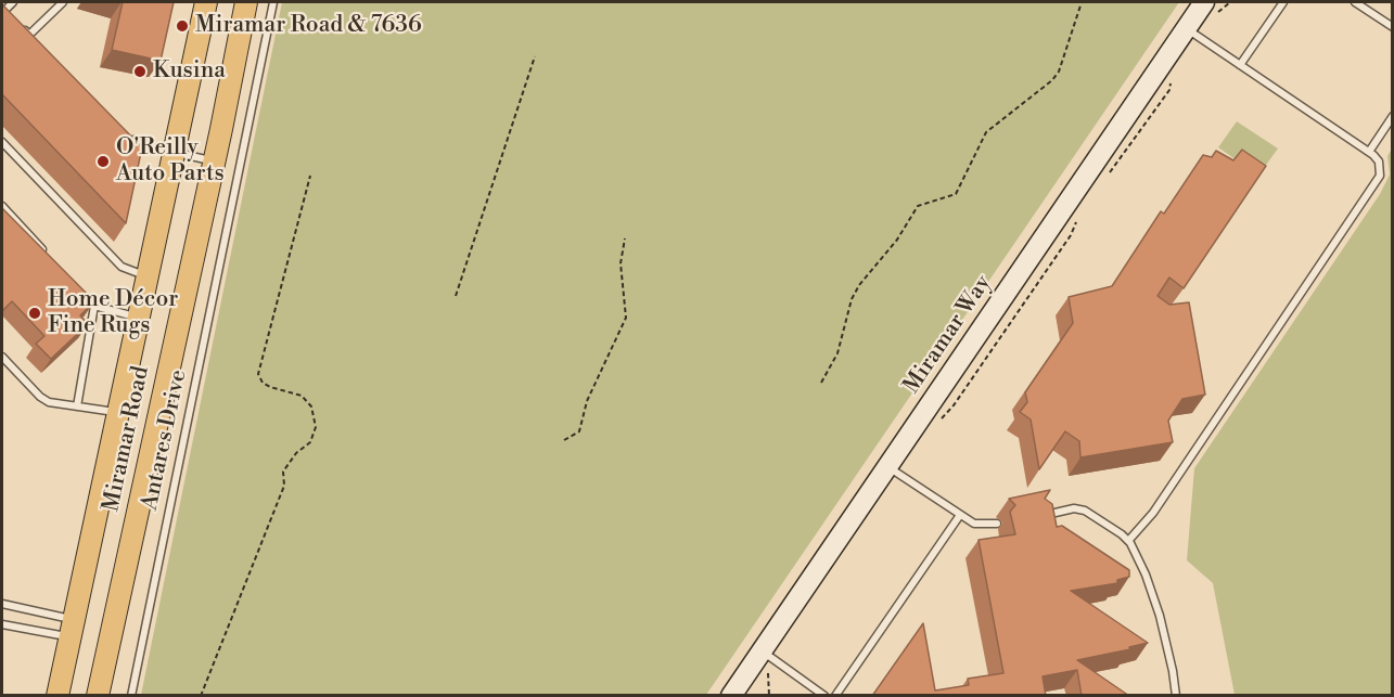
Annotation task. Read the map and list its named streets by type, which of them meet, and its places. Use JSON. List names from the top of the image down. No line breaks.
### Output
{"streets":{"main road":["Miramar Road"],"street":["Miramar Way"],"lane":["Antares Drive"]},"places":["Miramar Road & 7636","Kusina","O'Reilly Auto Parts","Home Décor Fine Rugs"]}
